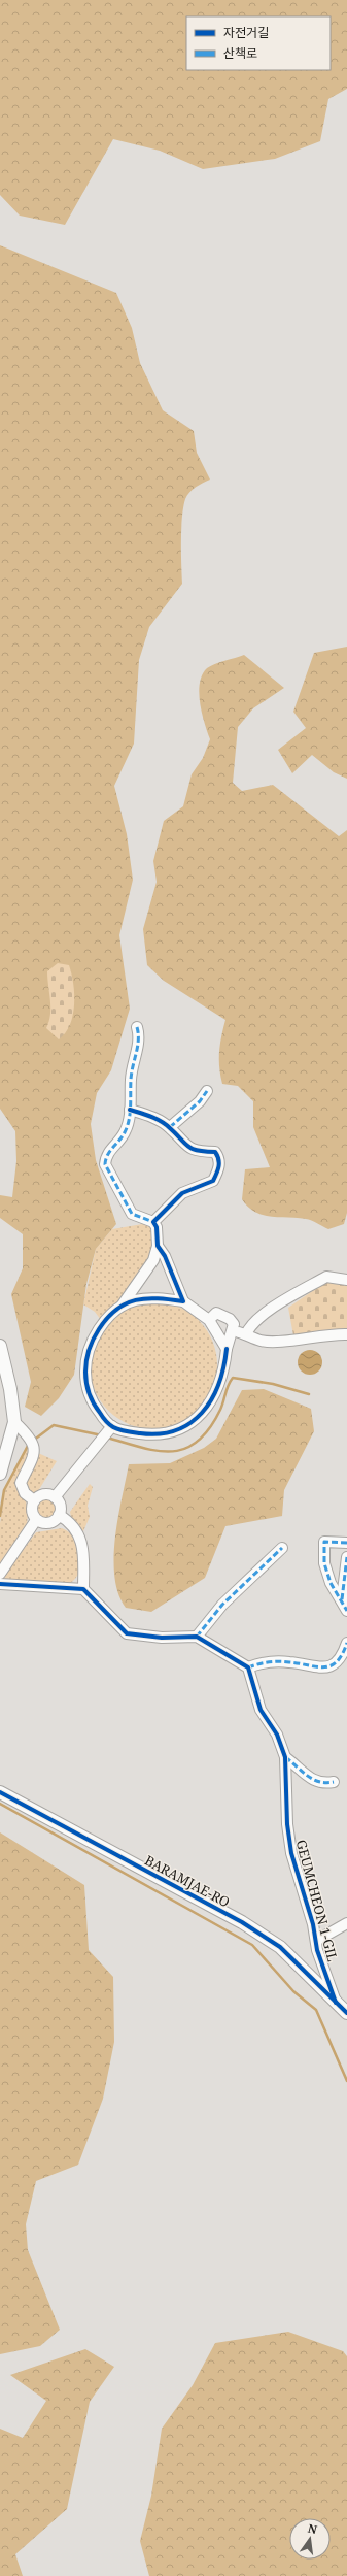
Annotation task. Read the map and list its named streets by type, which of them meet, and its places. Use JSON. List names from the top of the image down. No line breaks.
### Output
{"streets":{"street":["BARAMJAE-RO","GEUMCHEON 1-GIL"]},"crossings":[["BARAMJAE-RO","GEUMCHEON 1-GIL"]],"legend":["자전거길","산책로"],"north":"top"}
